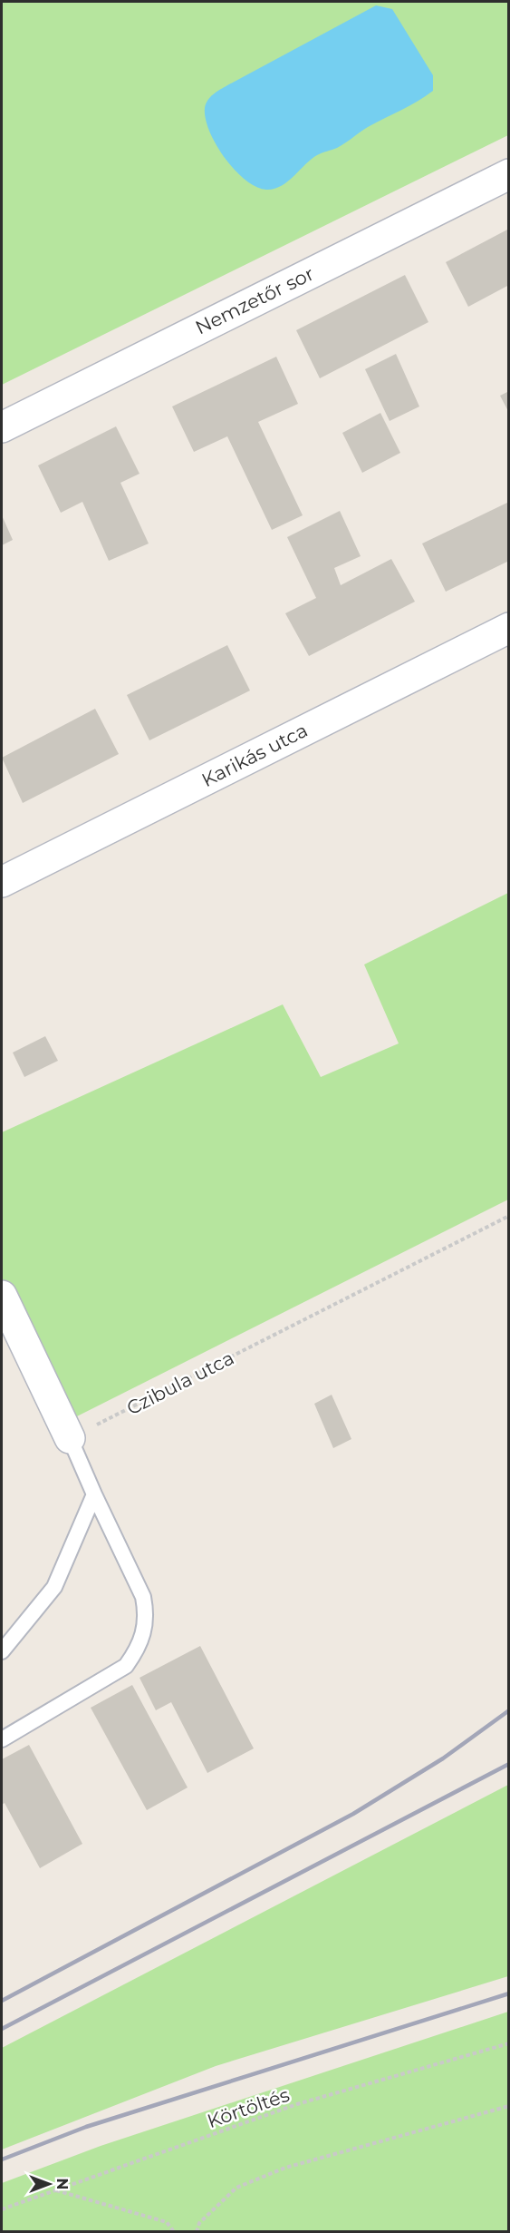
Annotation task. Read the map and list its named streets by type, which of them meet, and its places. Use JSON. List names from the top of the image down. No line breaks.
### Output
{"streets":{"street":["Nemzetőr sor","Karikás utca"],"path":["Czibula utca","Körtöltés"]},"north":"right"}
